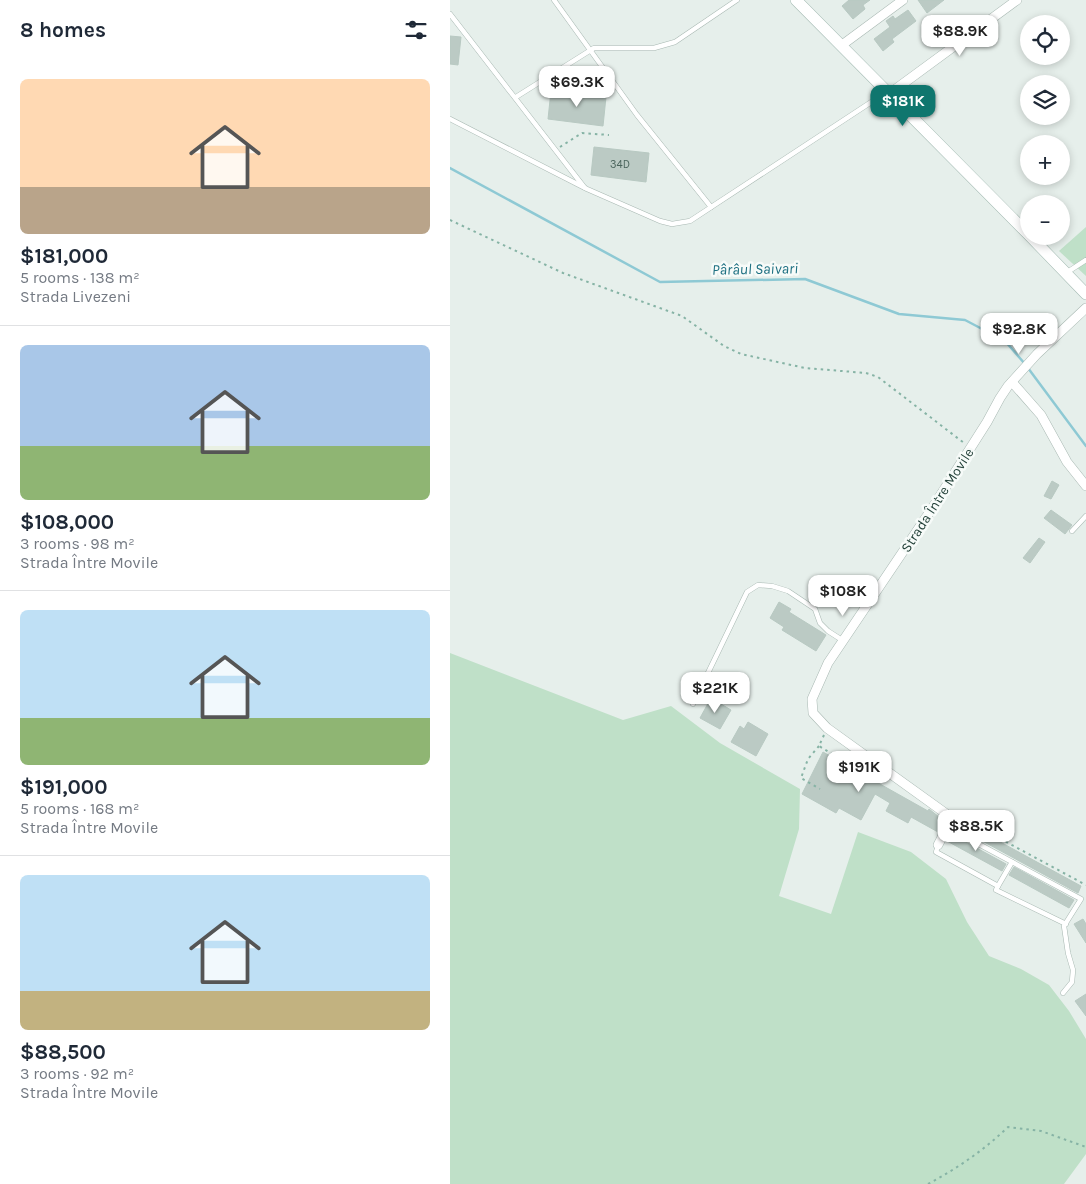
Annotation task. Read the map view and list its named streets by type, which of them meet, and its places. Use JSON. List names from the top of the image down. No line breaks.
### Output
{"streets":{"street":["Strada Între Movile"]},"water":["Pârâul Saivari"],"house_numbers":["34D"],"page":{"heading":"8 homes","map_buttons":["+","−"],"price":["$88.9K","$69.3K","$181K","$92.8K","$108K","$221K","$191K","$88.5K"],"list":[{"name":"$181,000","note":"5 rooms · 138 m² · Strada Livezeni"},{"name":"$108,000","note":"3 rooms · 98 m² · Strada Între Movile"},{"name":"$191,000","note":"5 rooms · 168 m² · Strada Între Movile"},{"name":"$88,500","note":"3 rooms · 92 m² · Strada Între Movile"}]}}
